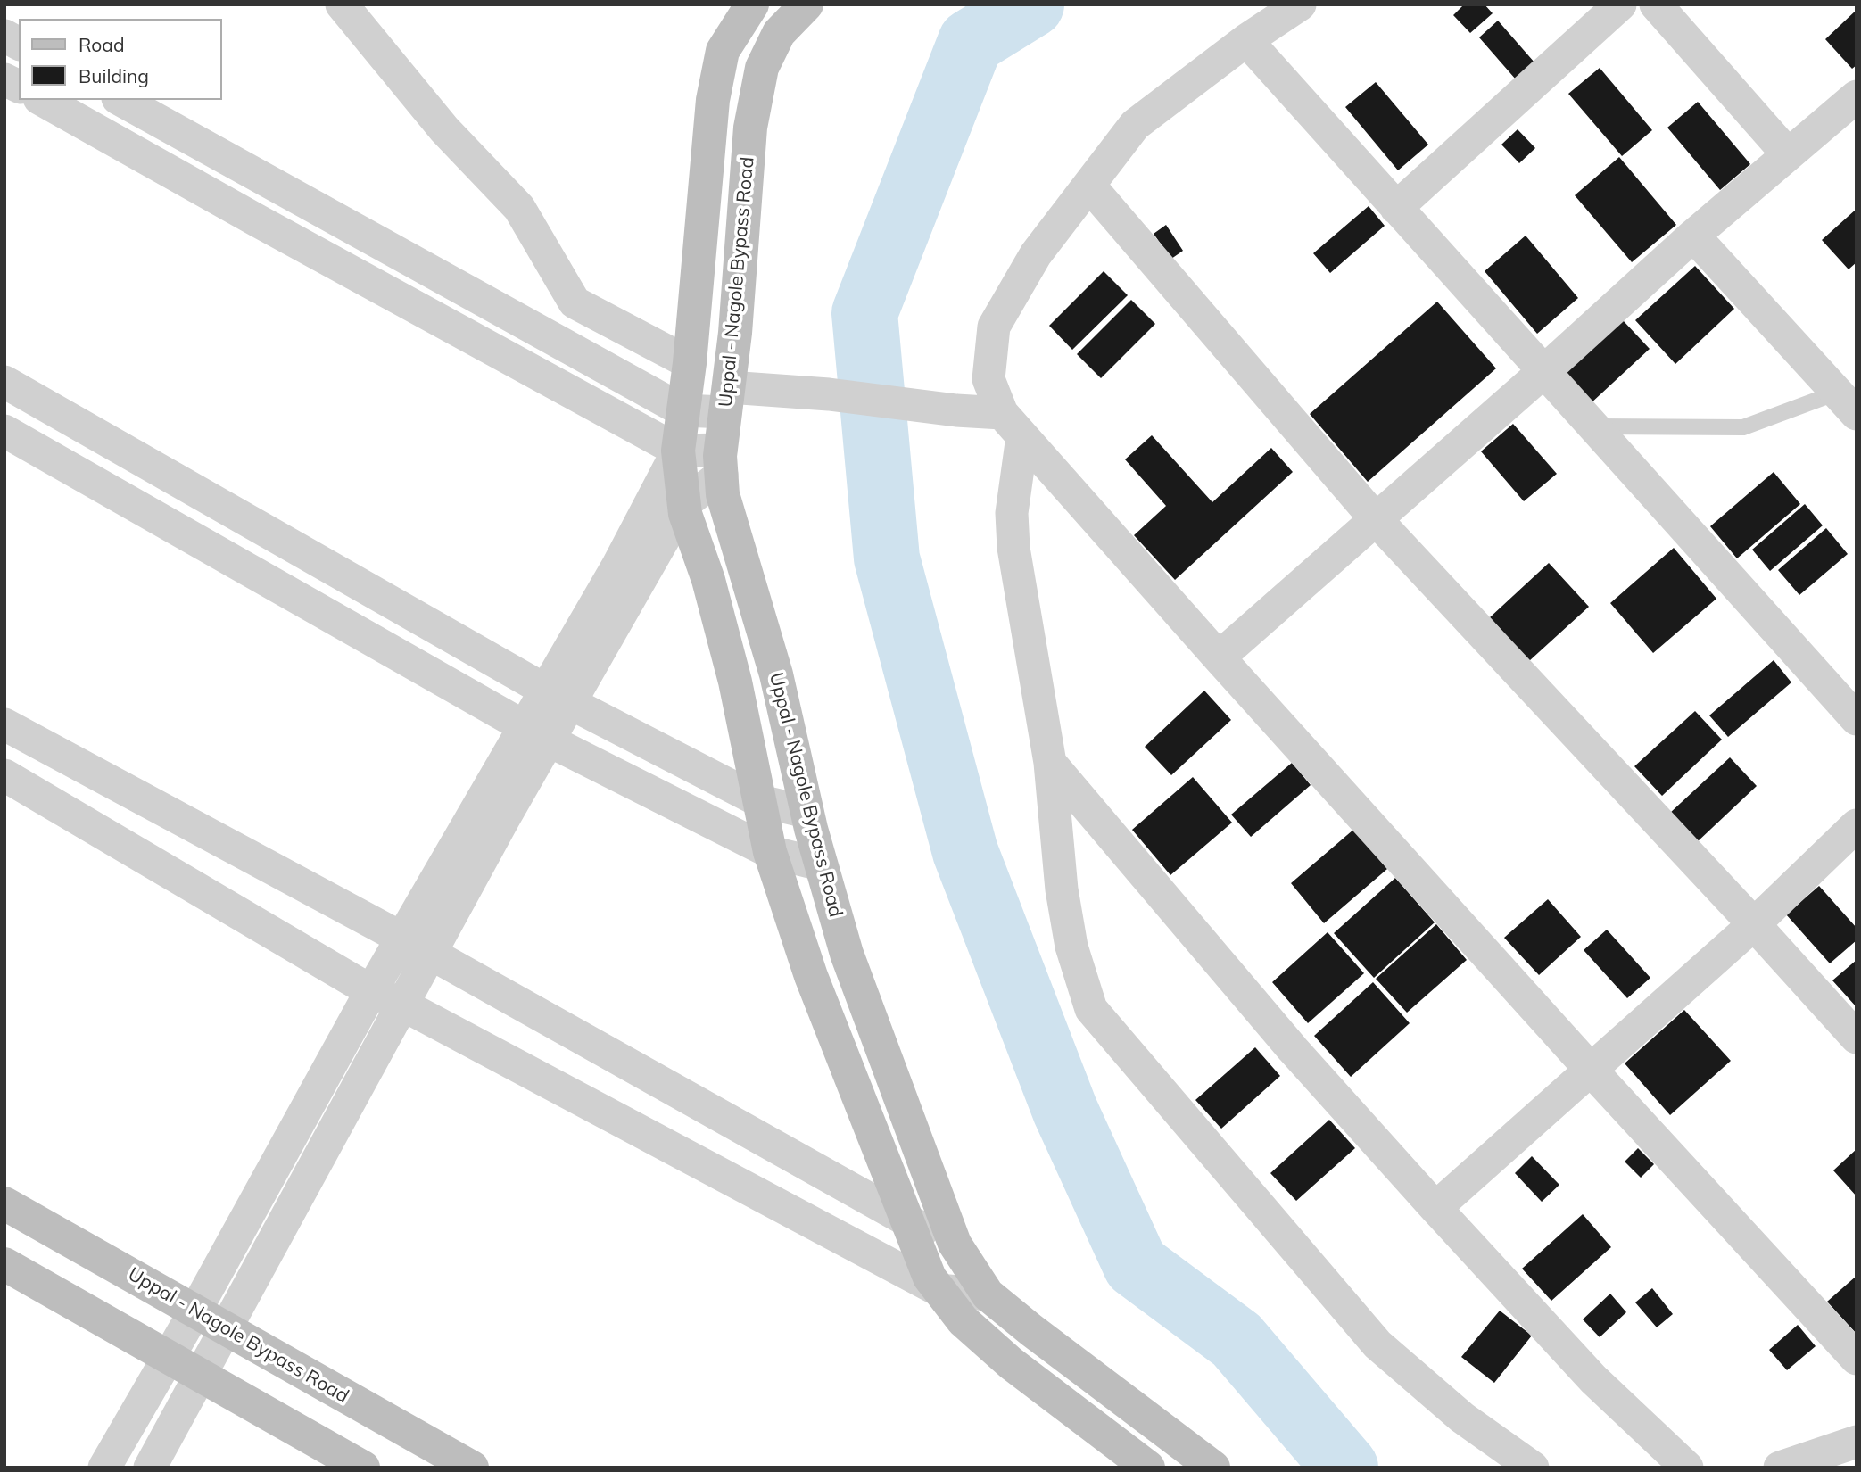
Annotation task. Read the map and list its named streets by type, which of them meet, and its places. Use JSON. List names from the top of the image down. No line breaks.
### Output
{"streets":{"street":["Uppal - Nagole Bypass Road"]},"legend":["Road","Building"]}
